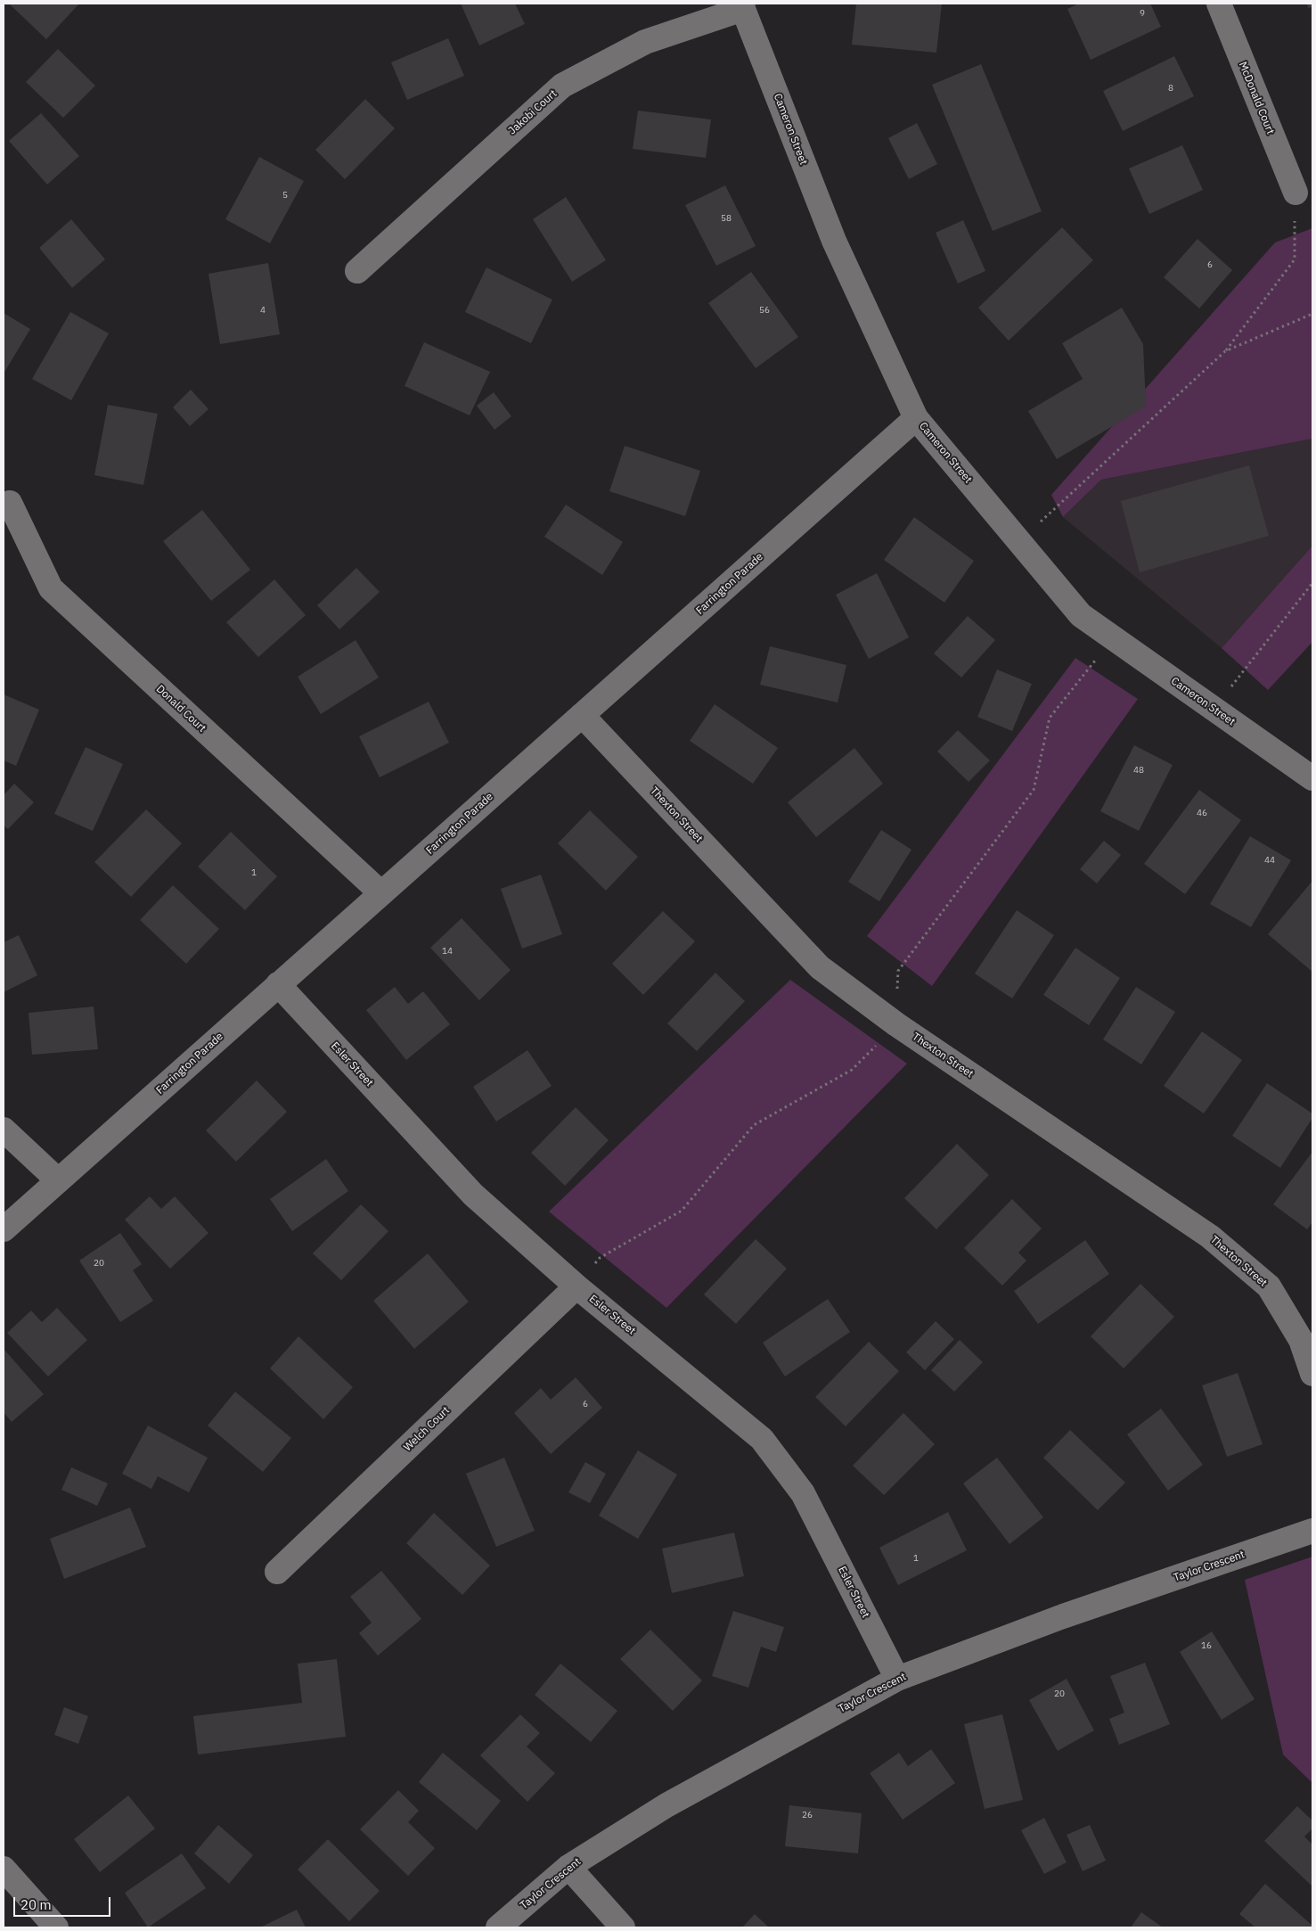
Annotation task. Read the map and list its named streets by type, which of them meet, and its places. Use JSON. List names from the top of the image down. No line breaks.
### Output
{"streets":{"street":["McDonald Court","Jakobi Court","Cameron Street","Farrington Parade","Donald Court","Thexton Street","Esler Street","Welch Court","Taylor Crescent"]},"crossings":[["Jakobi Court","Cameron Street"],["Cameron Street","Farrington Parade"],["Farrington Parade","Donald Court"],["Farrington Parade","Thexton Street"],["Farrington Parade","Esler Street"],["Esler Street","Welch Court"],["Esler Street","Taylor Crescent"]],"house_numbers":["9","8","5","58","6","4","56","48","46","44","1","14","20","6","1","16","20","26"],"scale_bar":"20 m"}
